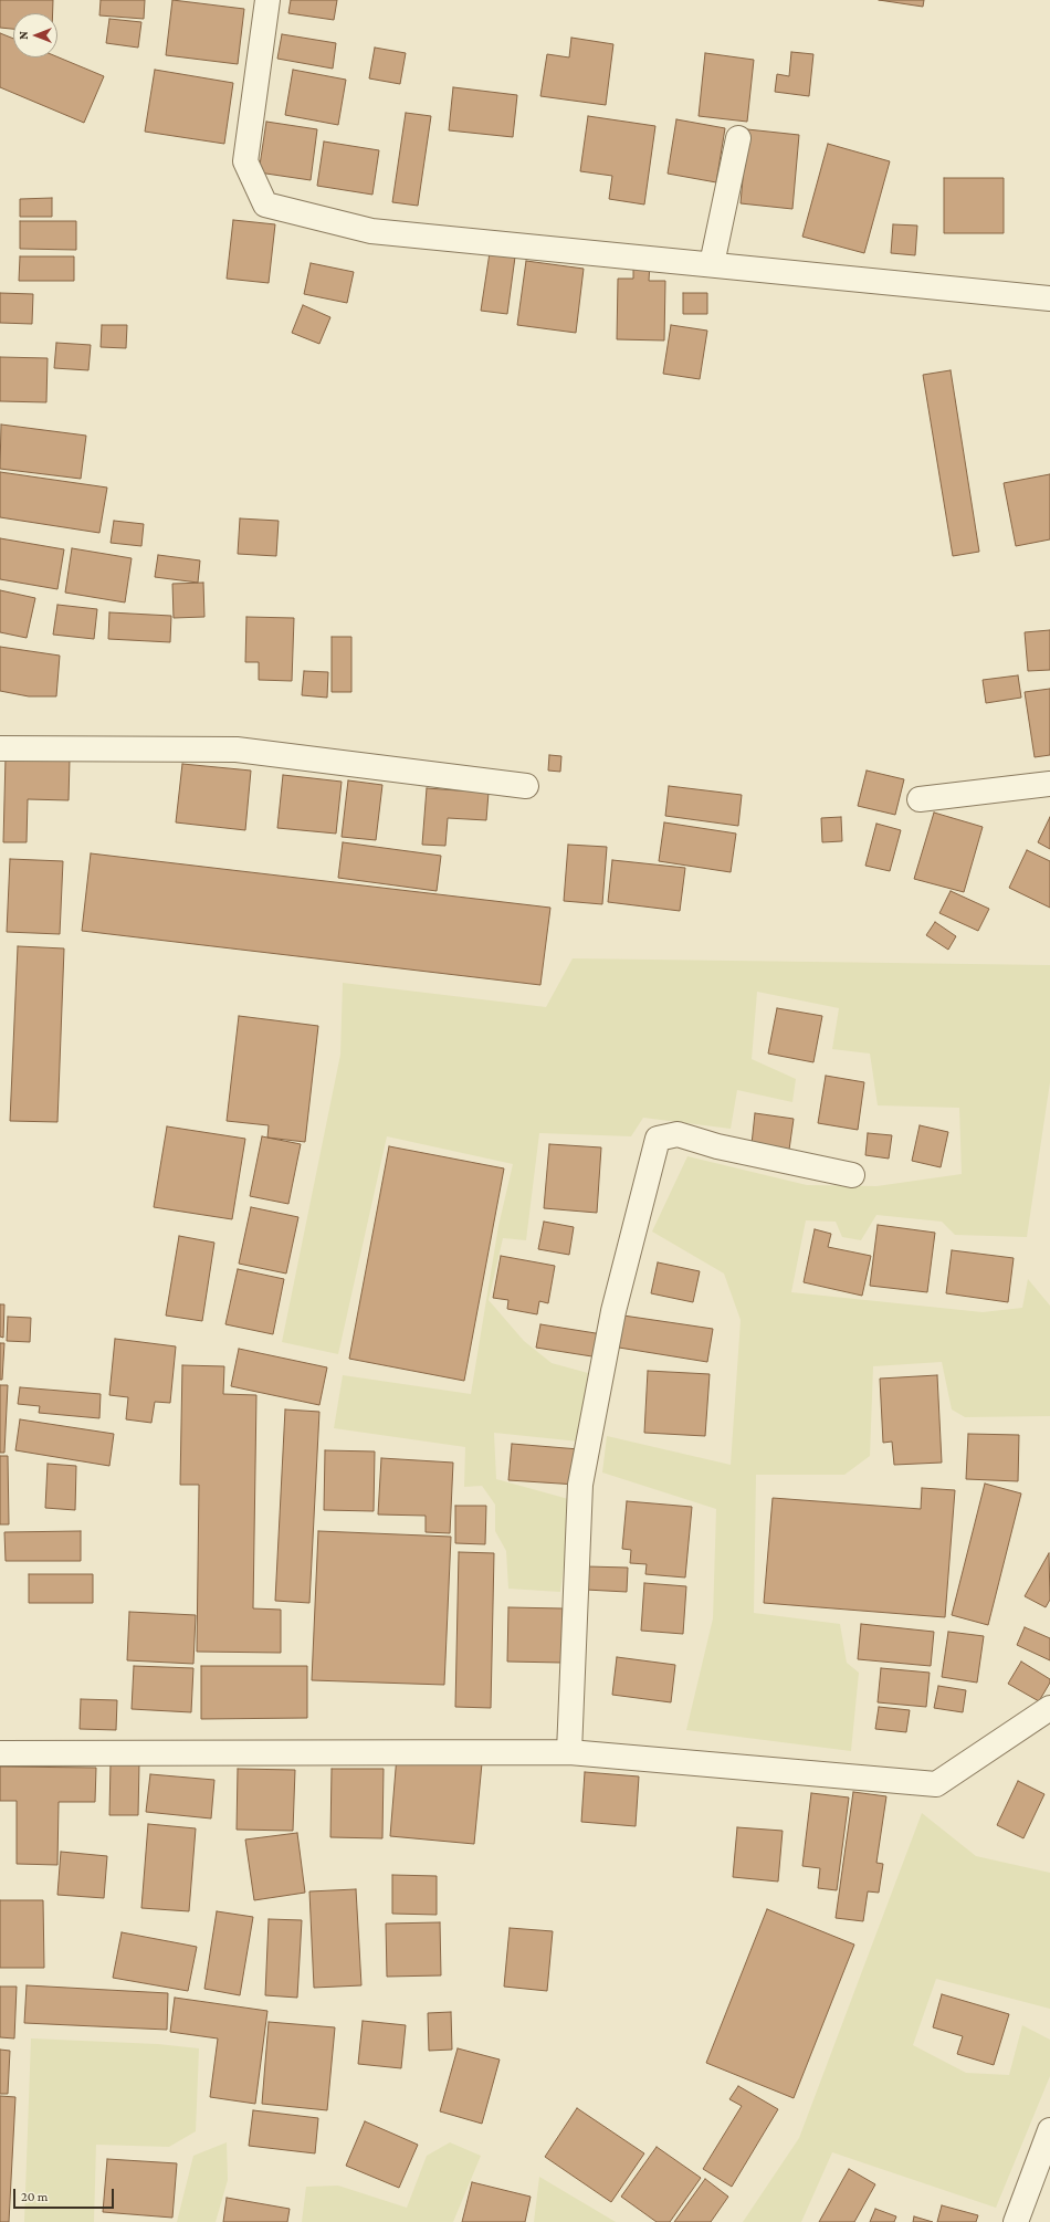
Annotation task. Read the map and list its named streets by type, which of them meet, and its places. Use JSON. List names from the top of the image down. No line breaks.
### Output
{"scale_bar":"20 m","north":"left"}
